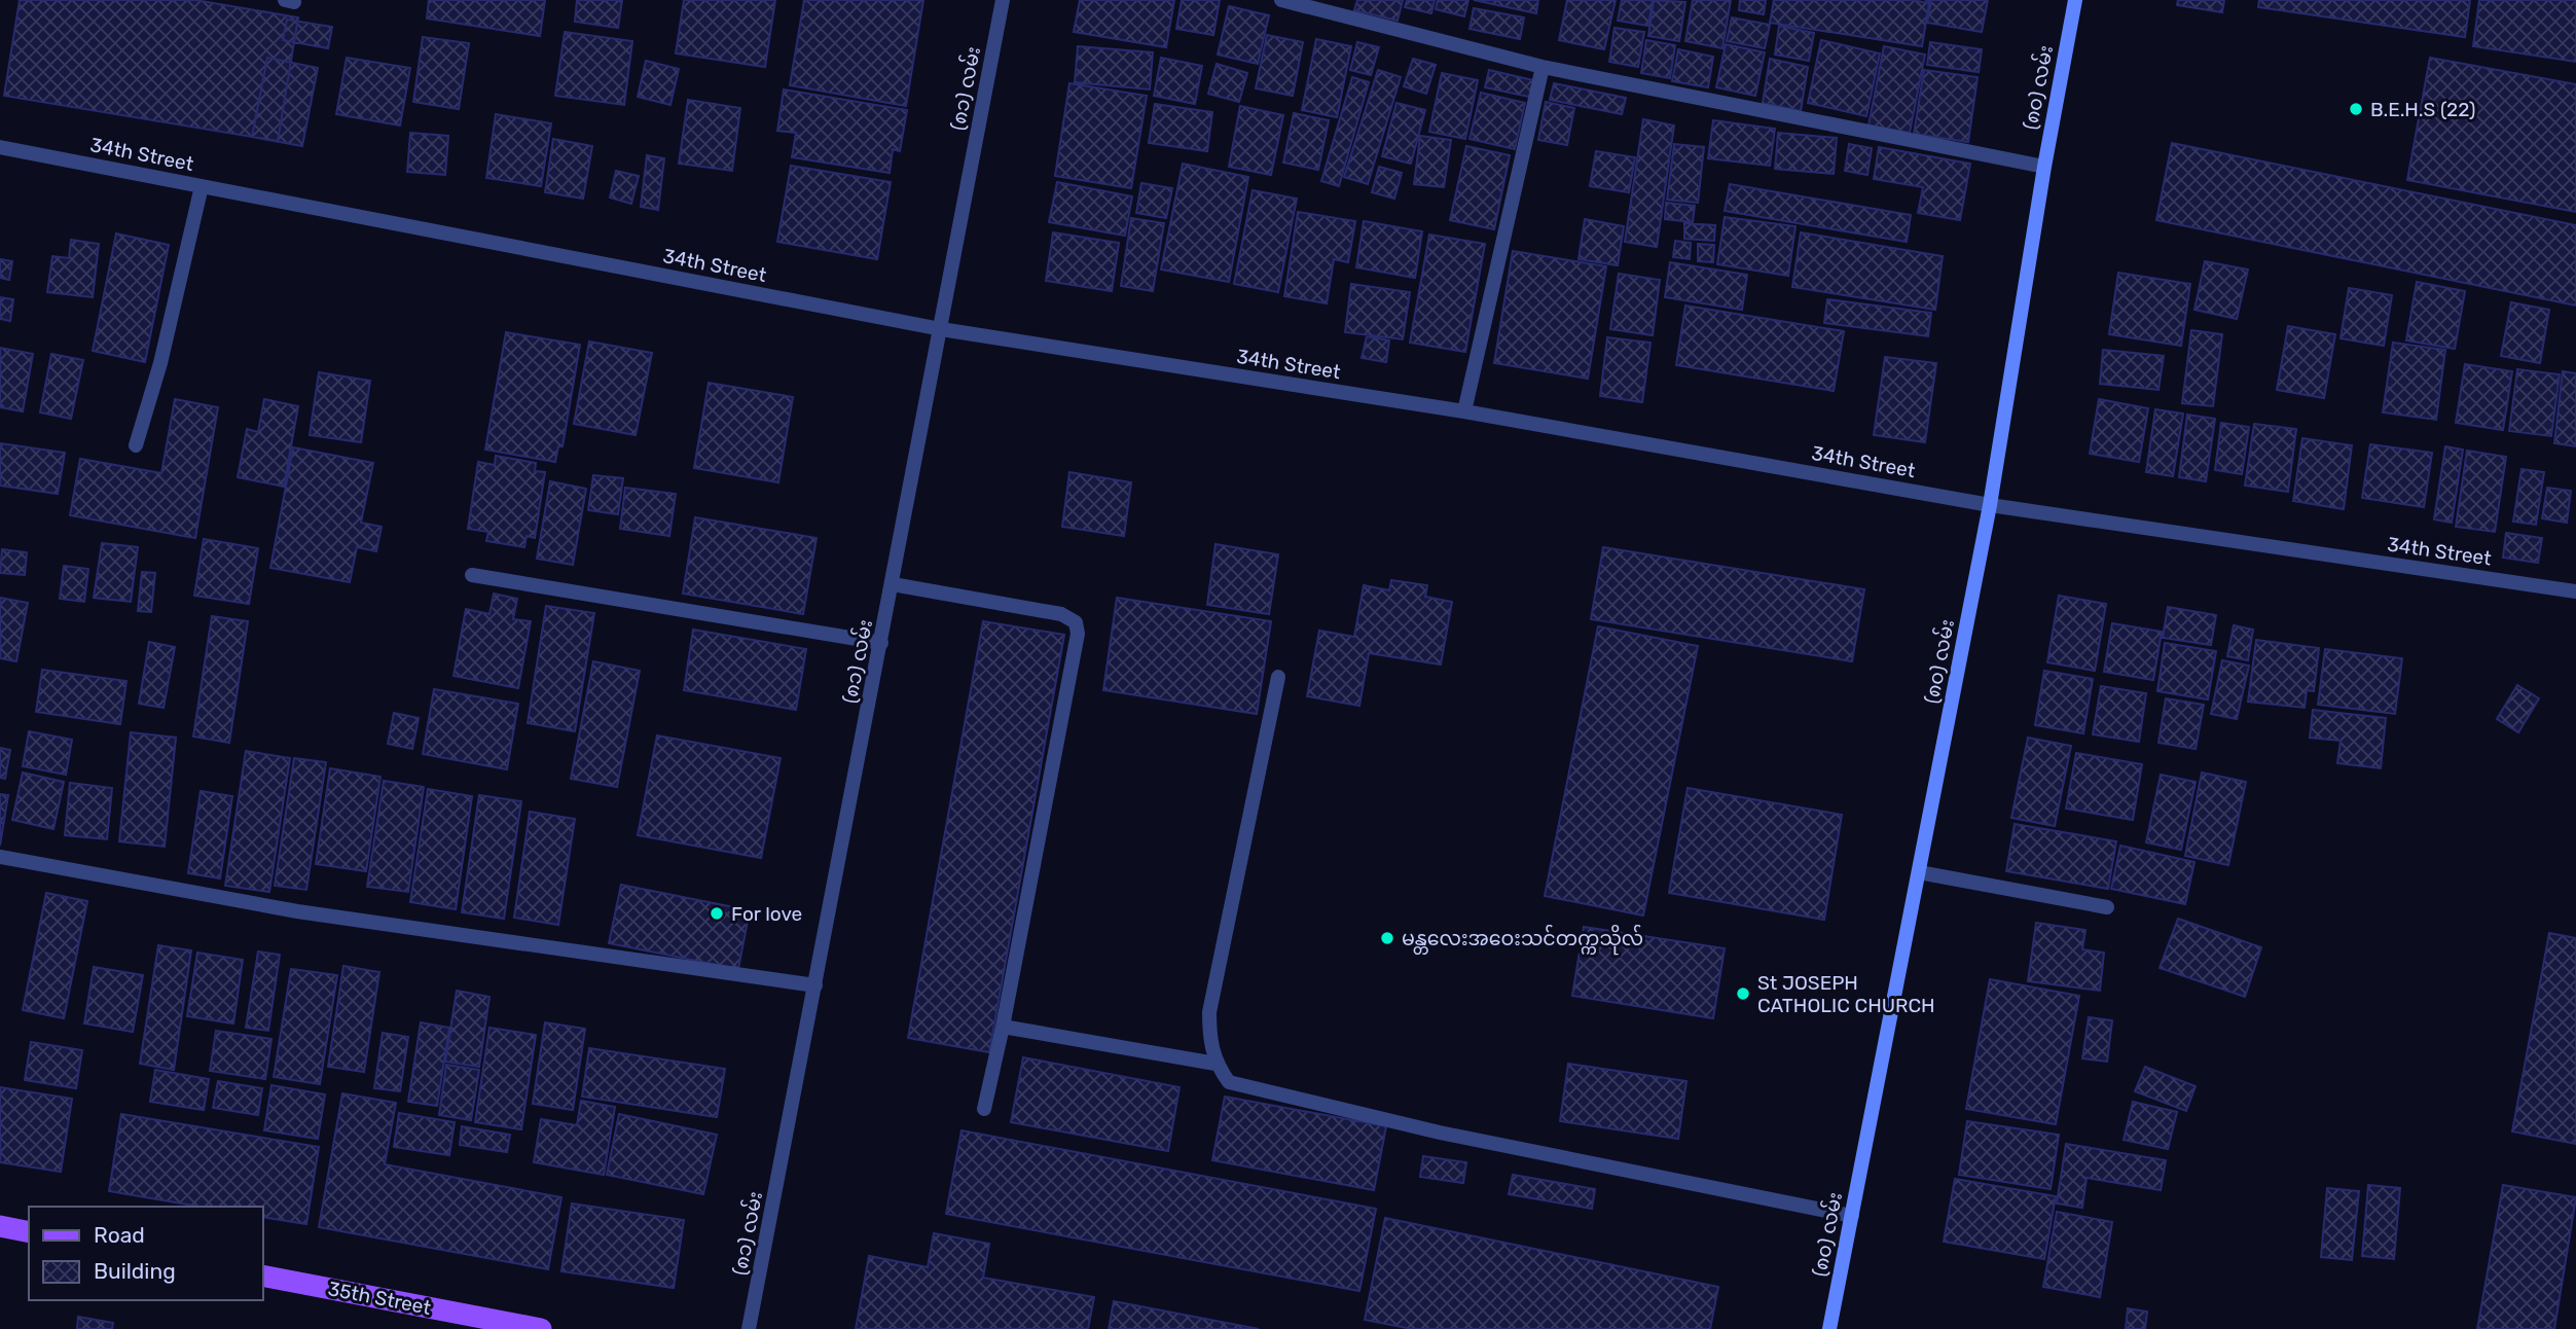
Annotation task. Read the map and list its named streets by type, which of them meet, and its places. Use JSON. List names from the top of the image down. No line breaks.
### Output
{"streets":{"main road":["(၈၀) လမ်း","35th Street"],"street":["(၈၁) လမ်း","34th Street"]},"crossings":[["(၈၀) လမ်း","34th Street"],["(၈၁) လမ်း","34th Street"]],"places":["B.E.H.S (22)","For love","မန္တလေးအဝေးသင်တက္ကသိုလ်","St JOSEPH CATHOLIC CHURCH"],"legend":["Road","Building"]}
